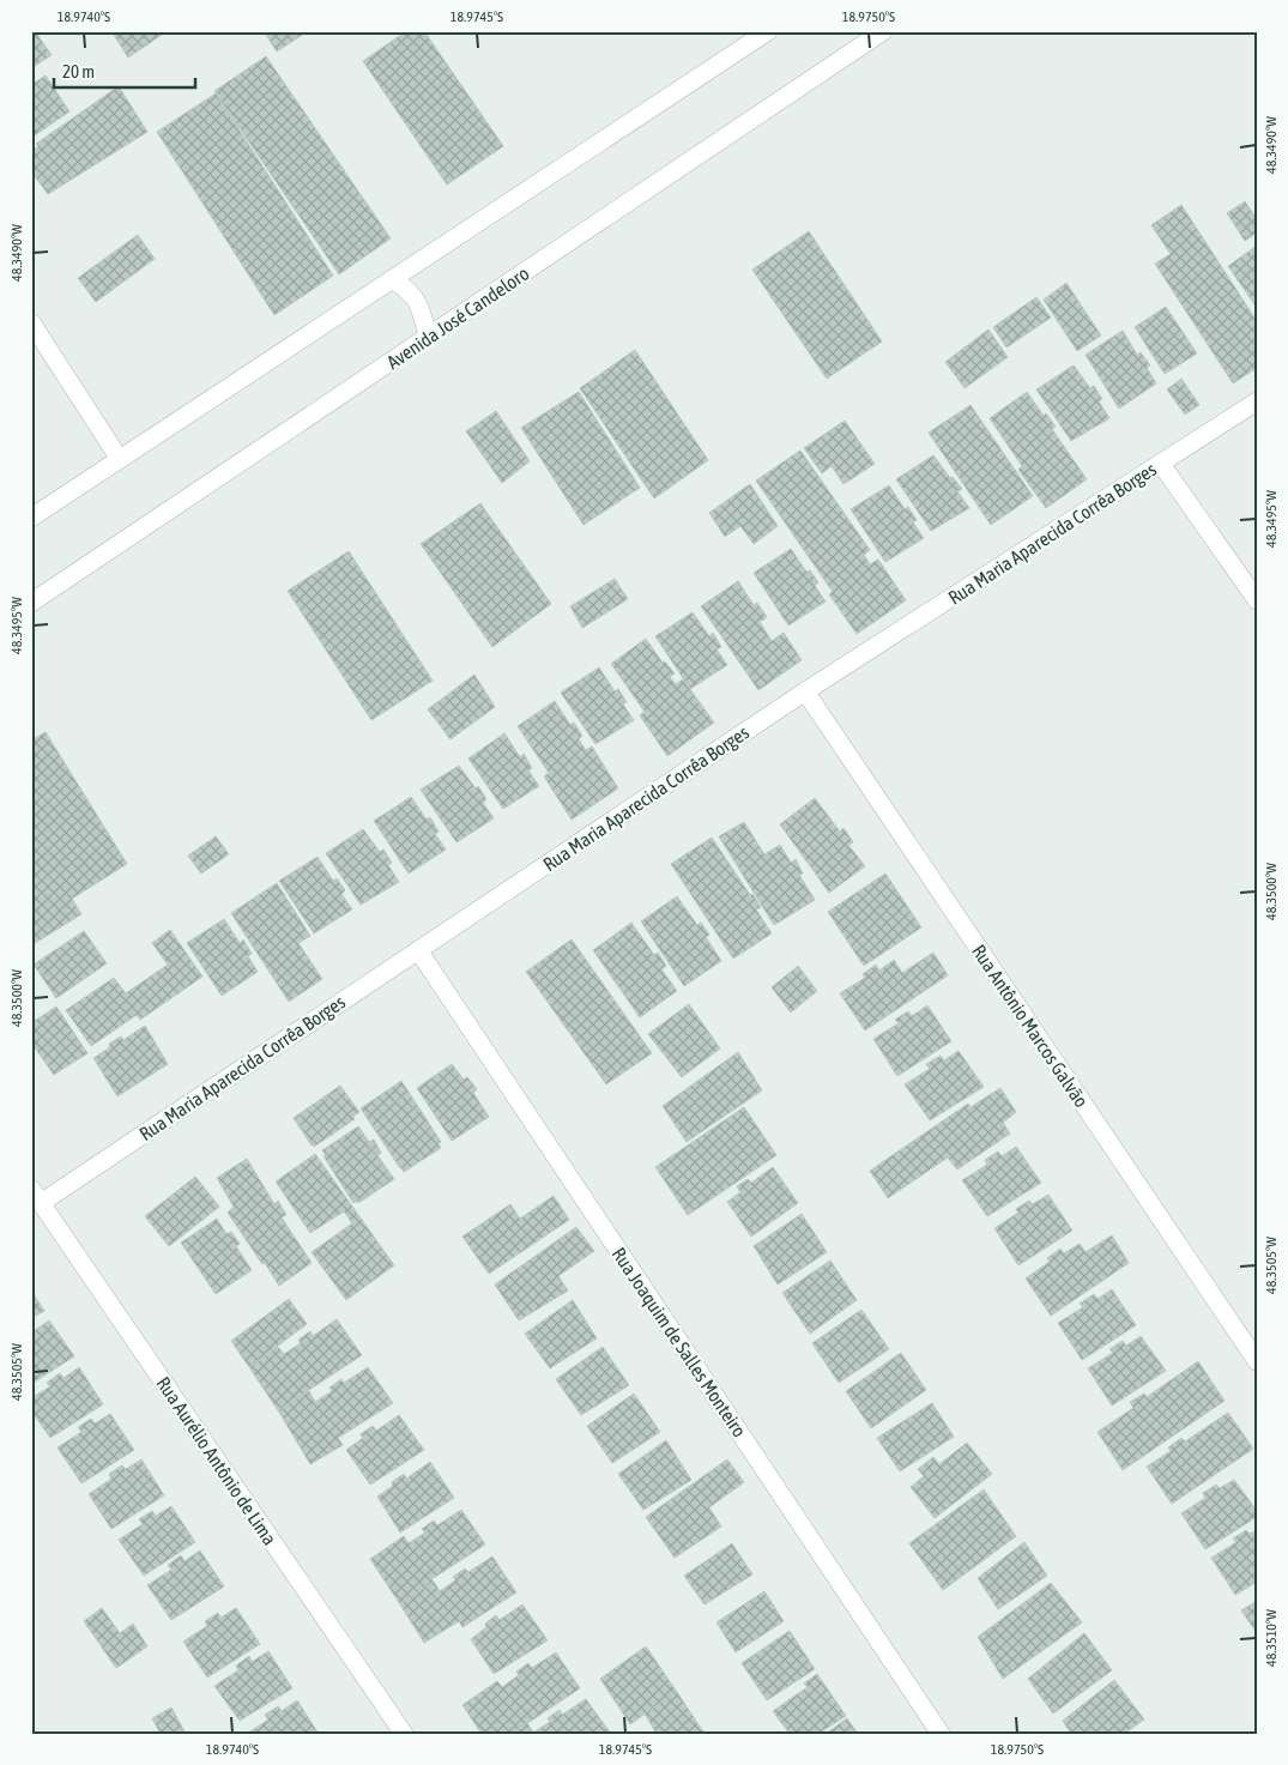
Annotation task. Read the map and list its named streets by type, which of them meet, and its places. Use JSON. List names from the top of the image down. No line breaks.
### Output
{"streets":{"street":["Avenida José Candeloro","Rua Maria Aparecida Corrêa Borges","Rua Antônio Marcos Galvão","Rua Joaquim de Salles Monteiro","Rua Aurélio Antônio de Lima"]},"crossings":[["Rua Maria Aparecida Corrêa Borges","Rua Antônio Marcos Galvão"],["Rua Maria Aparecida Corrêa Borges","Rua Joaquim de Salles Monteiro"],["Rua Maria Aparecida Corrêa Borges","Rua Aurélio Antônio de Lima"]],"scale_bar":"20 m","coordinates":["18.9740°S","18.9745°S","18.9750°S","48.3490°W","48.3495°W","48.3500°W","48.3505°W","48.3510°W"]}
